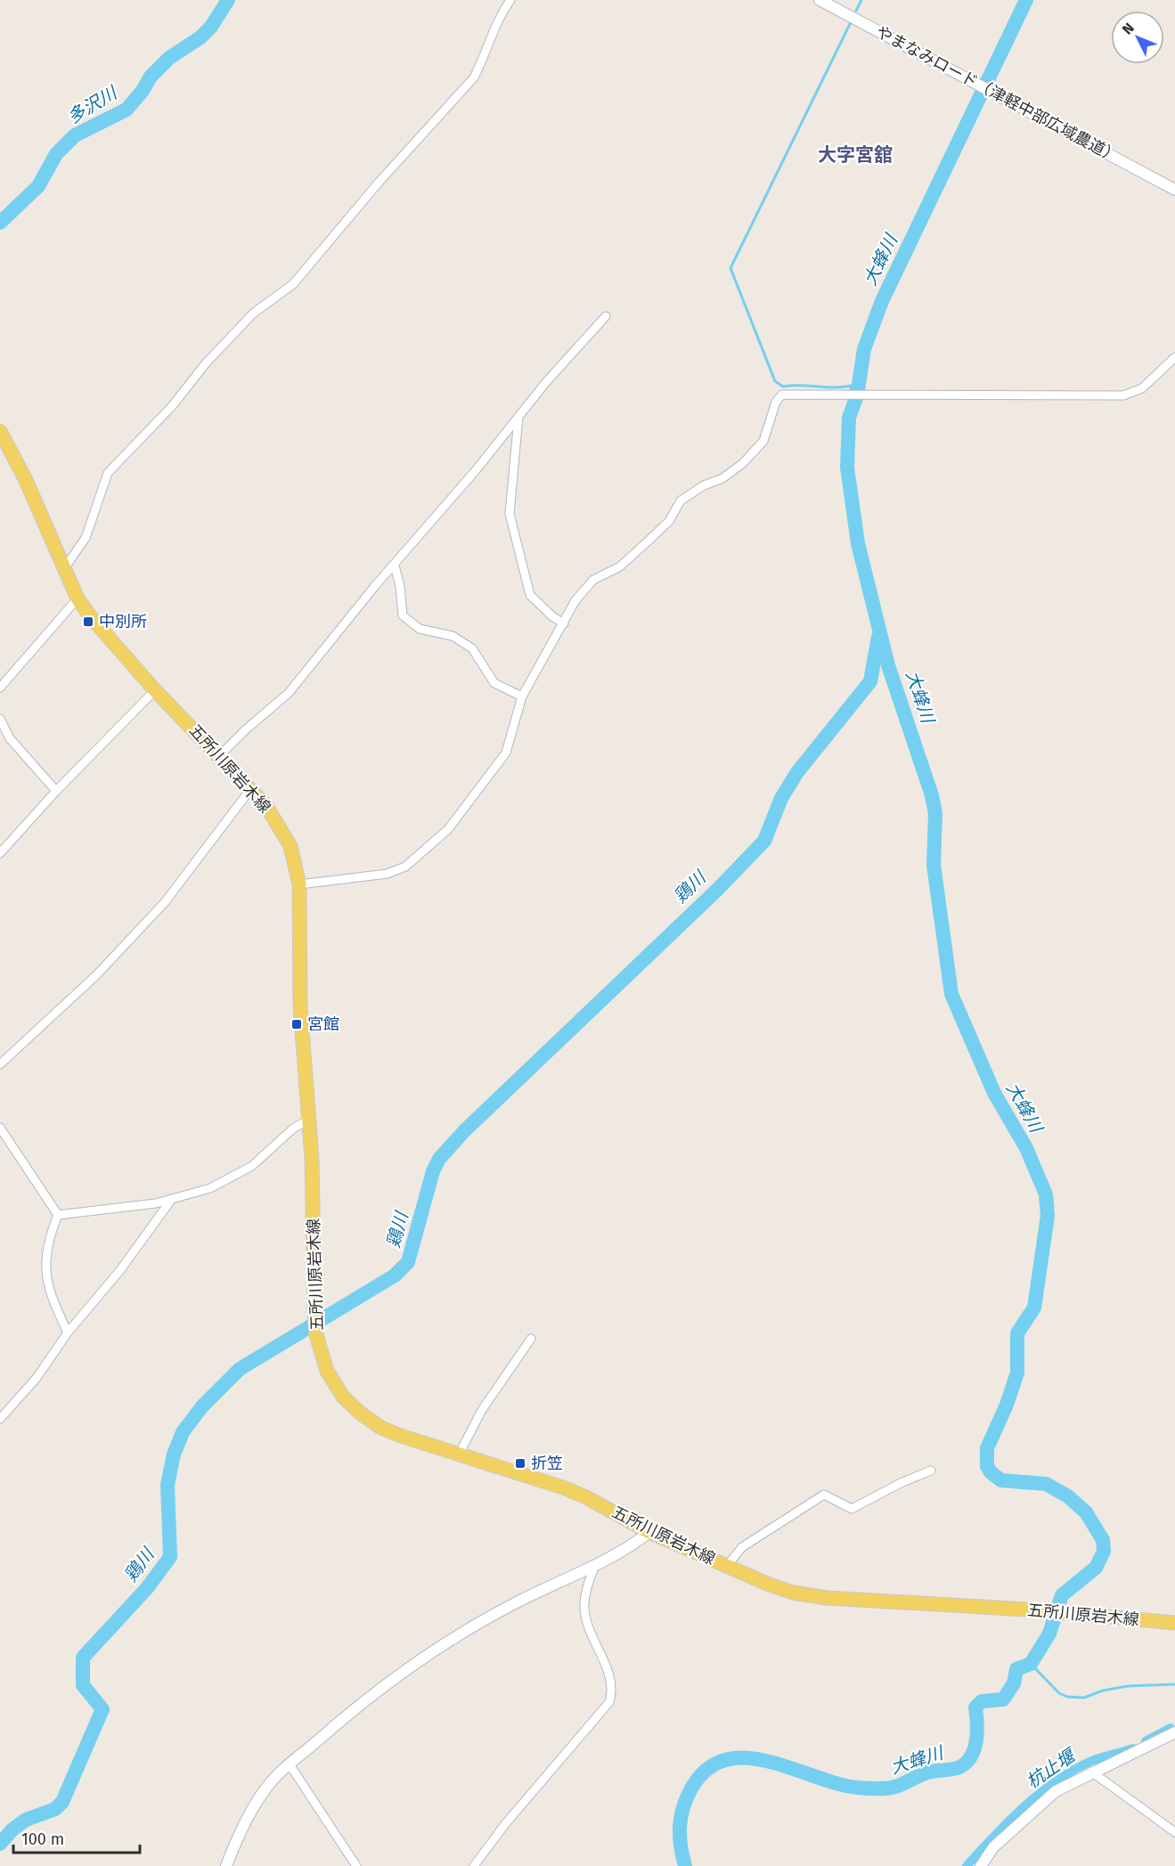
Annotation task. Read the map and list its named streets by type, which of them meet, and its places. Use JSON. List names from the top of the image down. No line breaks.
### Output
{"streets":{"main road":["五所川原岩木線"],"street":["やまなみロード（津軽中部広域農道）"]},"districts":["大字宮舘"],"water":["多沢川","大蜂川","鶏川","杭止堰"],"places":{"transit":["中別所","宮館","折笠"]},"scale_bar":"100 m","north":"top left"}
